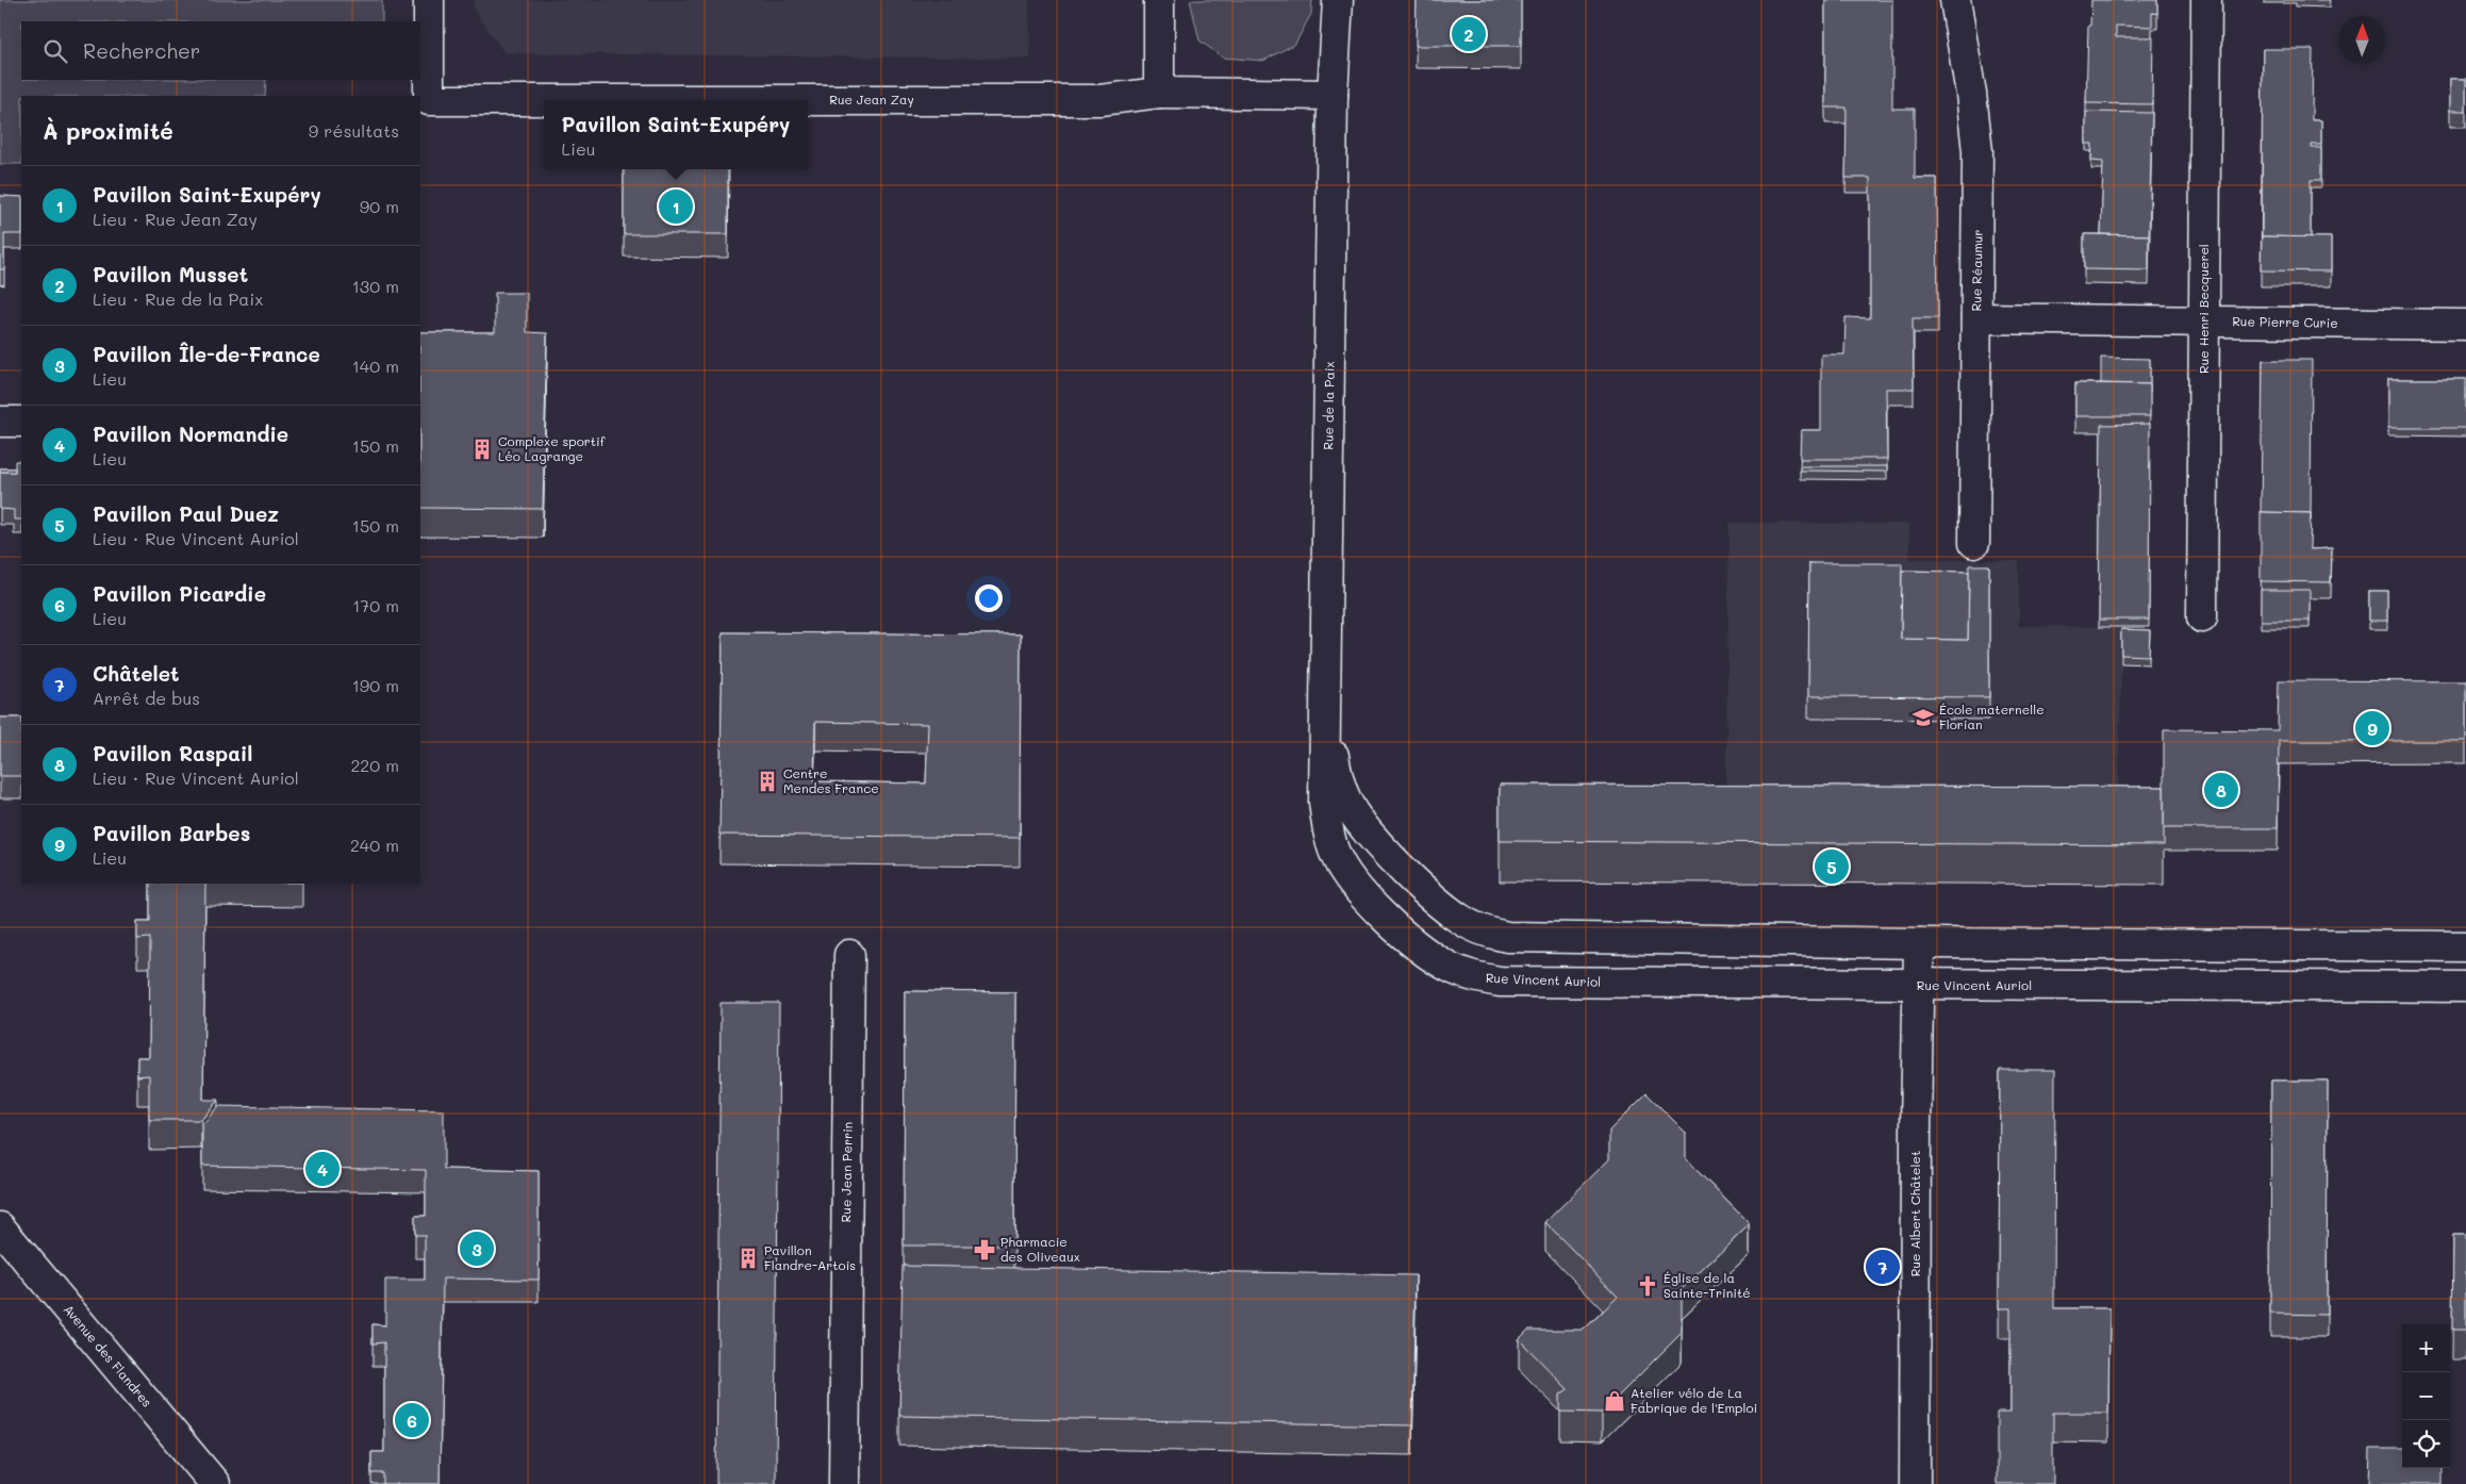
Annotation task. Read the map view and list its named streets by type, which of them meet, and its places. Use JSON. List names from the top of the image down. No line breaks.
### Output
{"streets":{"street":["Rue Jean Zay","Rue Réaumur","Rue Henri Becquerel","Rue Pierre Curie","Rue de la Paix","Rue Vincent Auriol","Rue Jean Perrin","Rue Albert Châtelet","Avenue des Flandres"]},"crossings":[["Rue Réaumur","Rue Pierre Curie"],["Rue Henri Becquerel","Rue Pierre Curie"],["Rue de la Paix","Rue Vincent Auriol"],["Rue Vincent Auriol","Rue Albert Châtelet"]],"places":{"building":["Complexe sportif Léo Lagrange","Centre Mendes France","Pavillon Flandre-Artois"],"school or university":["École maternelle Florian"],"pharmacy":["Pharmacie des Oliveaux"],"church":["Église de la Sainte-Trinité"],"shop":["Atelier vélo de La Fabrique de l'Emploi"]},"north":"top","page":{"pins":["2","1","9","8","5","4","3","7","6"],"search":"Rechercher","heading":["À proximité","9 résultats"],"popup":["Pavillon Saint-Exupéry","Lieu"],"list":[{"mark":"1","name":"Pavillon Saint-Exupéry","note":"Lieu · Rue Jean Zay","value":"90 m"},{"mark":"2","name":"Pavillon Musset","note":"Lieu · Rue de la Paix","value":"130 m"},{"mark":"3","name":"Pavillon Île-de-France","note":"Lieu","value":"140 m"},{"mark":"4","name":"Pavillon Normandie","note":"Lieu","value":"150 m"},{"mark":"5","name":"Pavillon Paul Duez","note":"Lieu · Rue Vincent Auriol","value":"150 m"},{"mark":"6","name":"Pavillon Picardie","note":"Lieu","value":"170 m"},{"mark":"7","name":"Châtelet","note":"Arrêt de bus","value":"190 m"},{"mark":"8","name":"Pavillon Raspail","note":"Lieu · Rue Vincent Auriol","value":"220 m"},{"mark":"9","name":"Pavillon Barbes","note":"Lieu","value":"240 m"}],"map_buttons":["+","−"]}}
